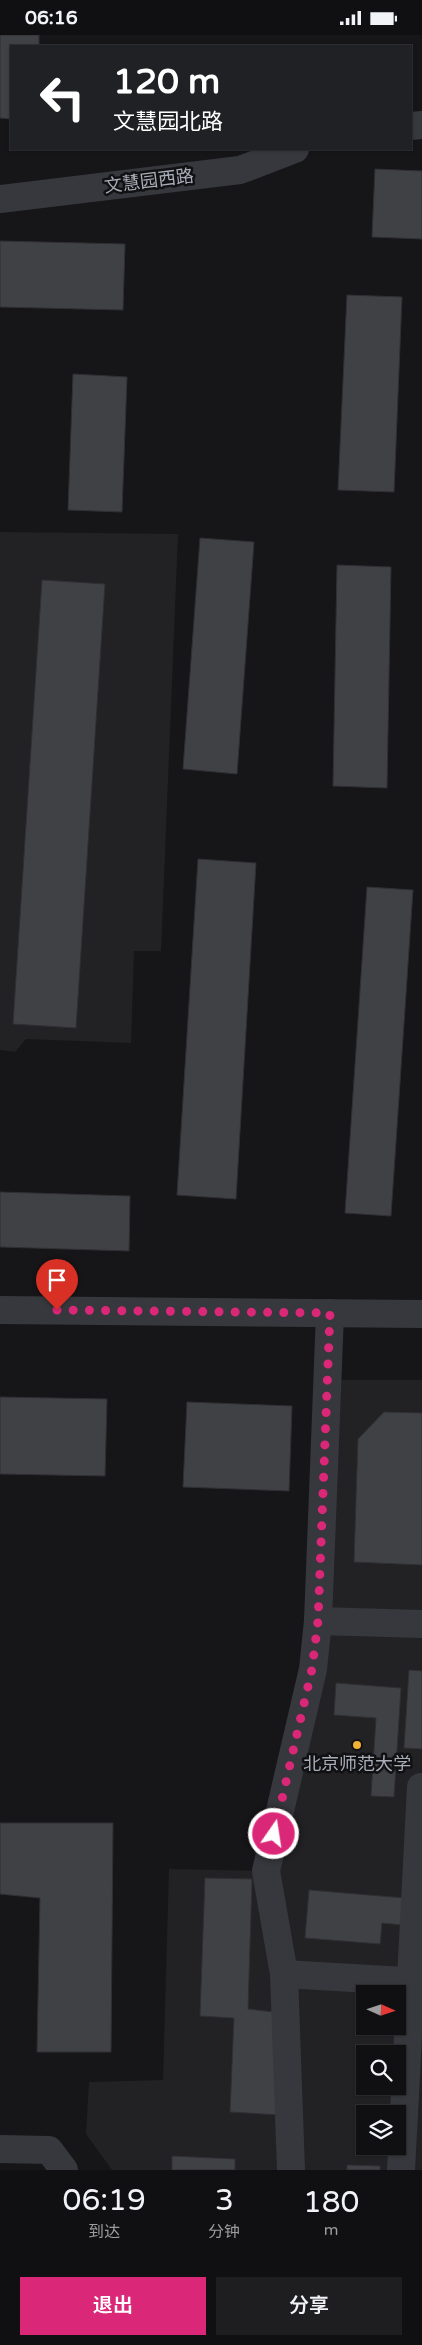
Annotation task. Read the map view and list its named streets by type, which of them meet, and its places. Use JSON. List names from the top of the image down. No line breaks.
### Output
{"streets":{"street":["文慧园西路"]},"places":["北京师范大学"],"north":"right","page":{"status":"06:16","turn":["120 m","文慧园北路"],"eta":["06:19","到达","3","分钟","180","m"],"buttons":["退出","分享"]}}
